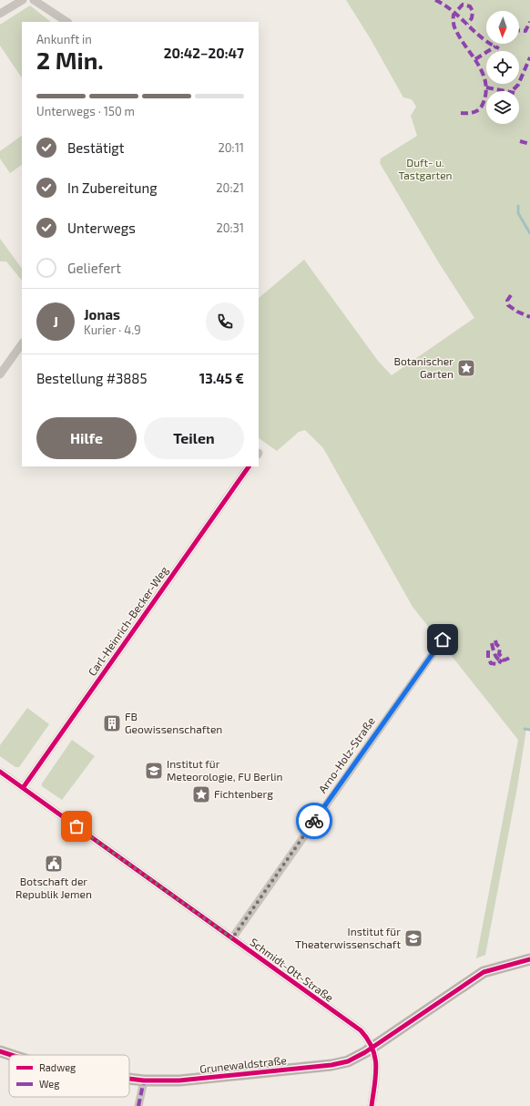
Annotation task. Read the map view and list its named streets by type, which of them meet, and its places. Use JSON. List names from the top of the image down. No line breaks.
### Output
{"streets":{"main road":["Grunewaldstraße"],"street":["Carl-Heinrich-Becker-Weg","Arno-Holz-Straße","Schmidt-Ott-Straße"]},"crossings":[["Carl-Heinrich-Becker-Weg","Schmidt-Ott-Straße"],["Arno-Holz-Straße","Schmidt-Ott-Straße"],["Schmidt-Ott-Straße","Grunewaldstraße"]],"parks":["Duft- u. Tastgarten"],"places":{"place":["Botanischer Garten","Fichtenberg"],"building":["FB Geowissenschaften"],"school or university":["Institut für Meteorologie, FU Berlin","Institut für Theaterwissenschaft"],"public building":["Botschaft der Republik Jemen"]},"legend":["Radweg","Weg"],"north":"bottom","page":{"heading":["2 Min.","Ankunft in","20:42–20:47"],"panel":["Jonas","Kurier · 4.9","Bestellung #3885","13.45 €"],"bar":"Unterwegs · 150 m","list":[["Bestätigt","20:11"],["In Zubereitung","20:21"],["Unterwegs","20:31"],"Geliefert"],"round":"J","buttons":["Hilfe","Teilen"]}}
